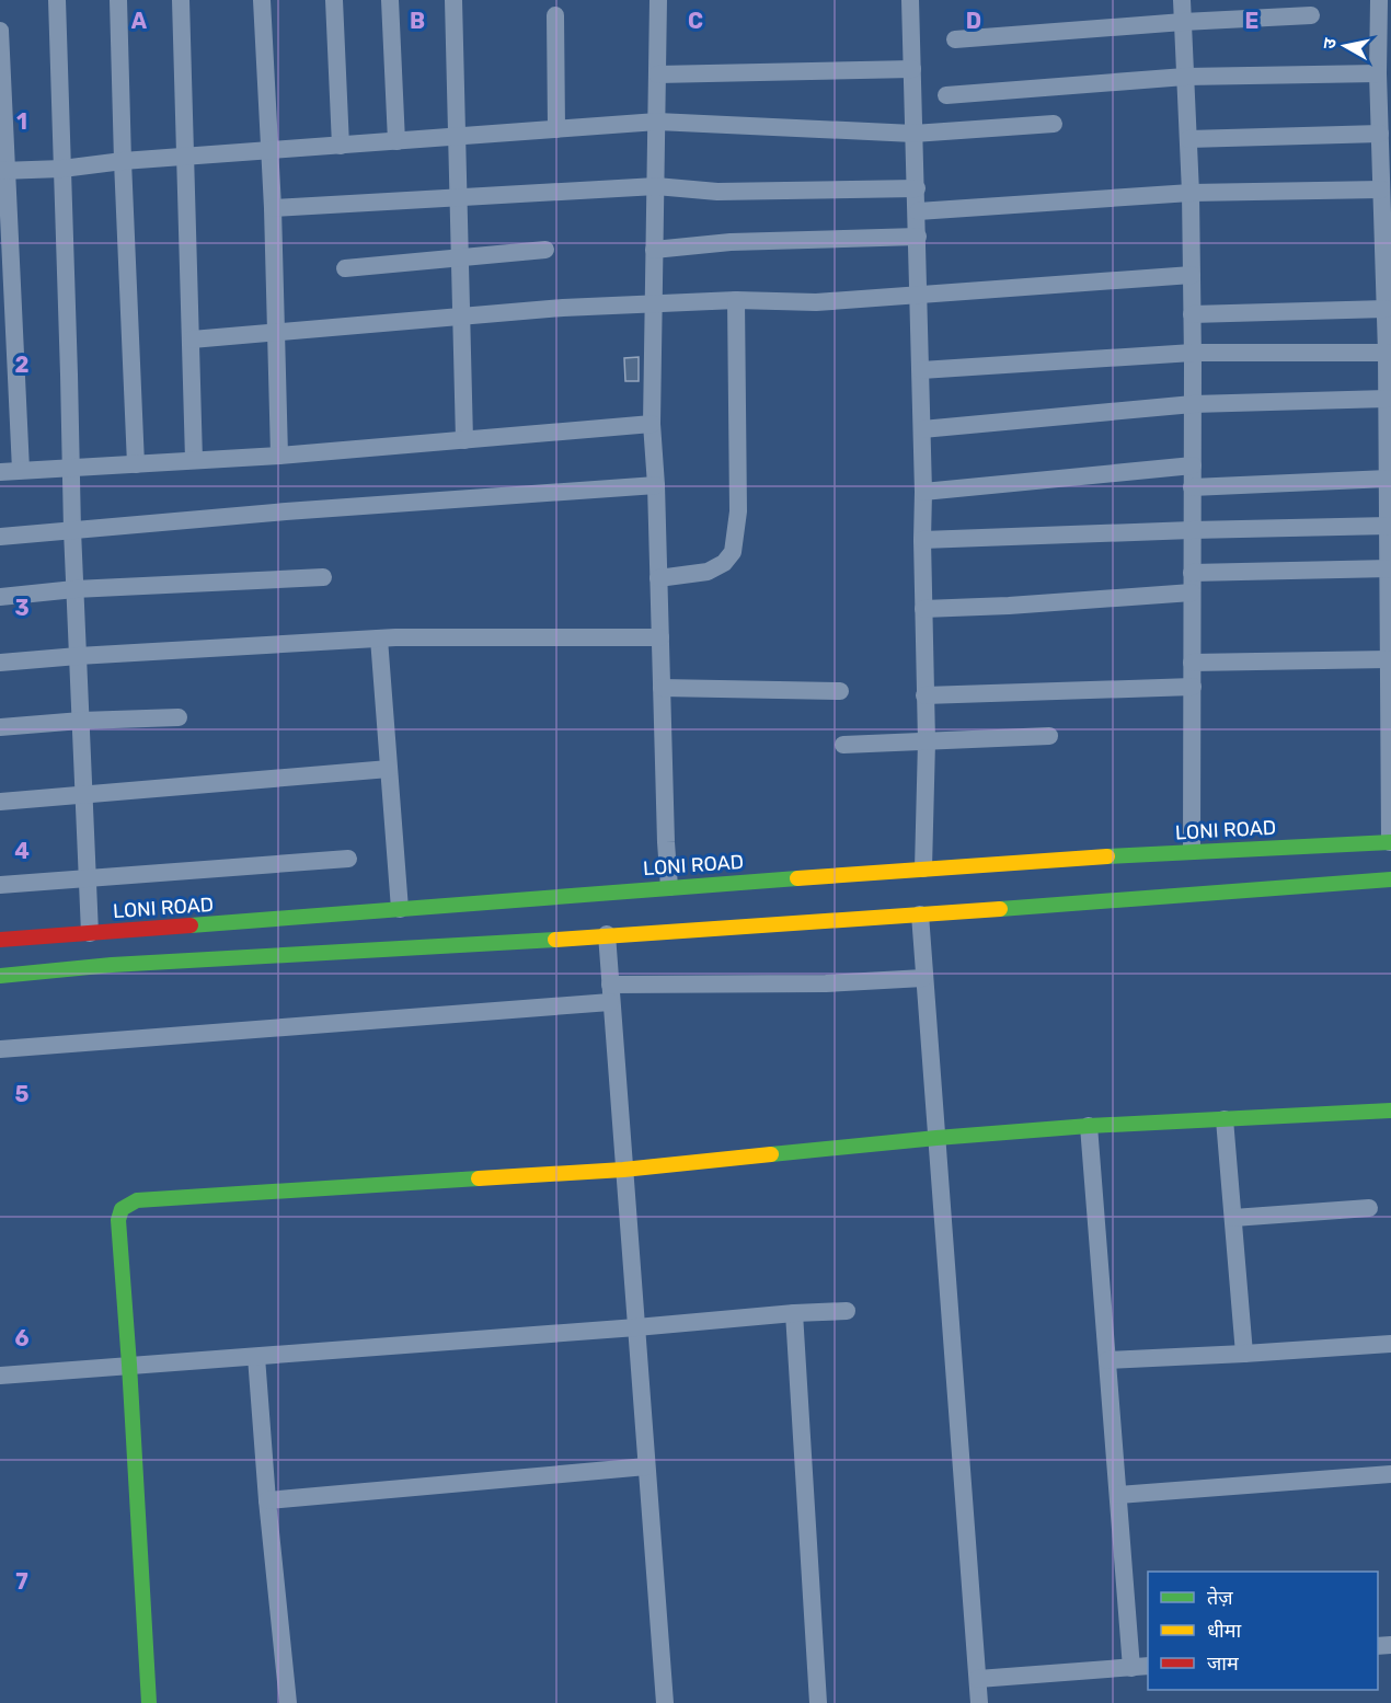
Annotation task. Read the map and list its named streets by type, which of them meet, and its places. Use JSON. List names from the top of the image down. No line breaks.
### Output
{"streets":{"main road":["LONI ROAD"]},"legend":["तेज़","धीमा","जाम"],"north":"left","grid":{"columns":["A","B","C","D","E"],"rows":["1","2","3","4","5","6","7"]}}
